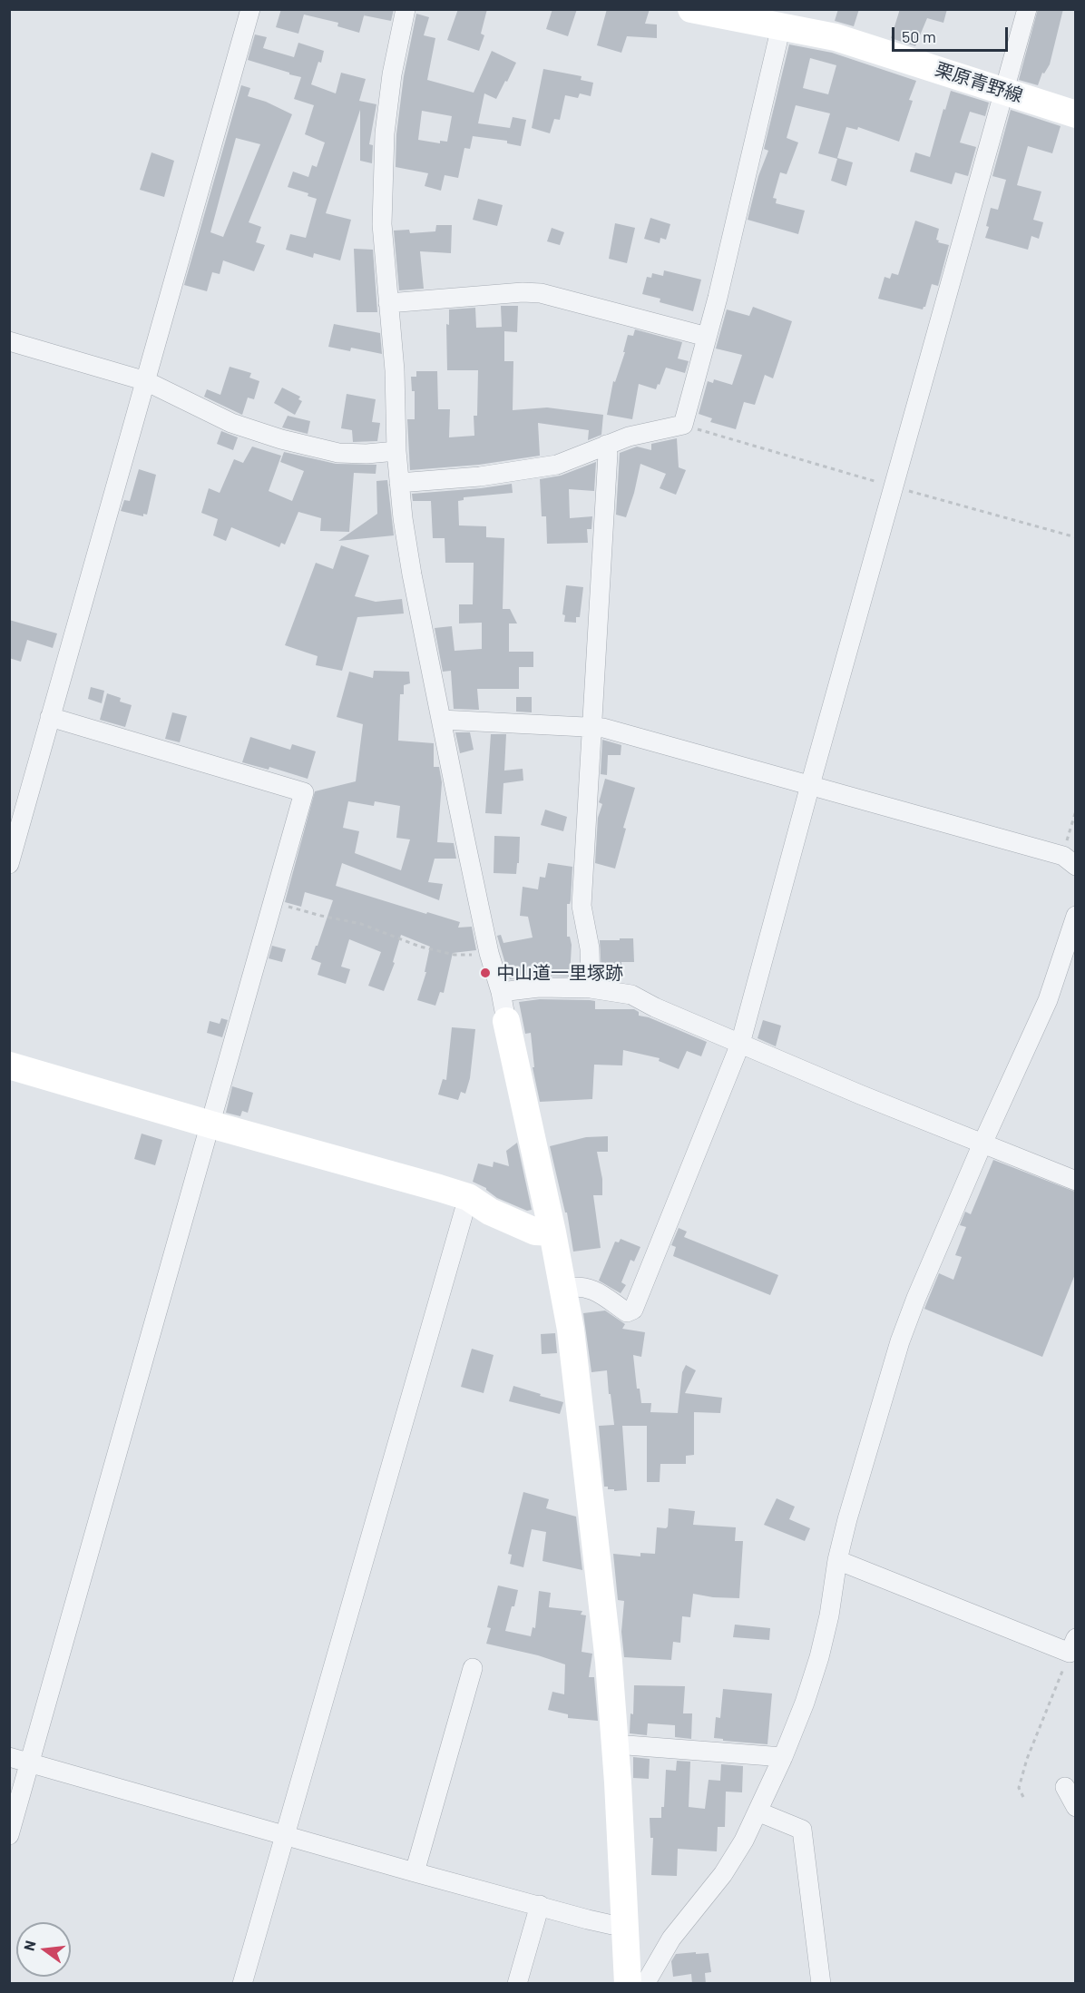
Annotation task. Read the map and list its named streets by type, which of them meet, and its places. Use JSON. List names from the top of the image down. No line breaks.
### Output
{"streets":{"street":["栗原青野線"]},"places":["中山道一里塚跡"],"scale_bar":"50 m","north":"left"}
